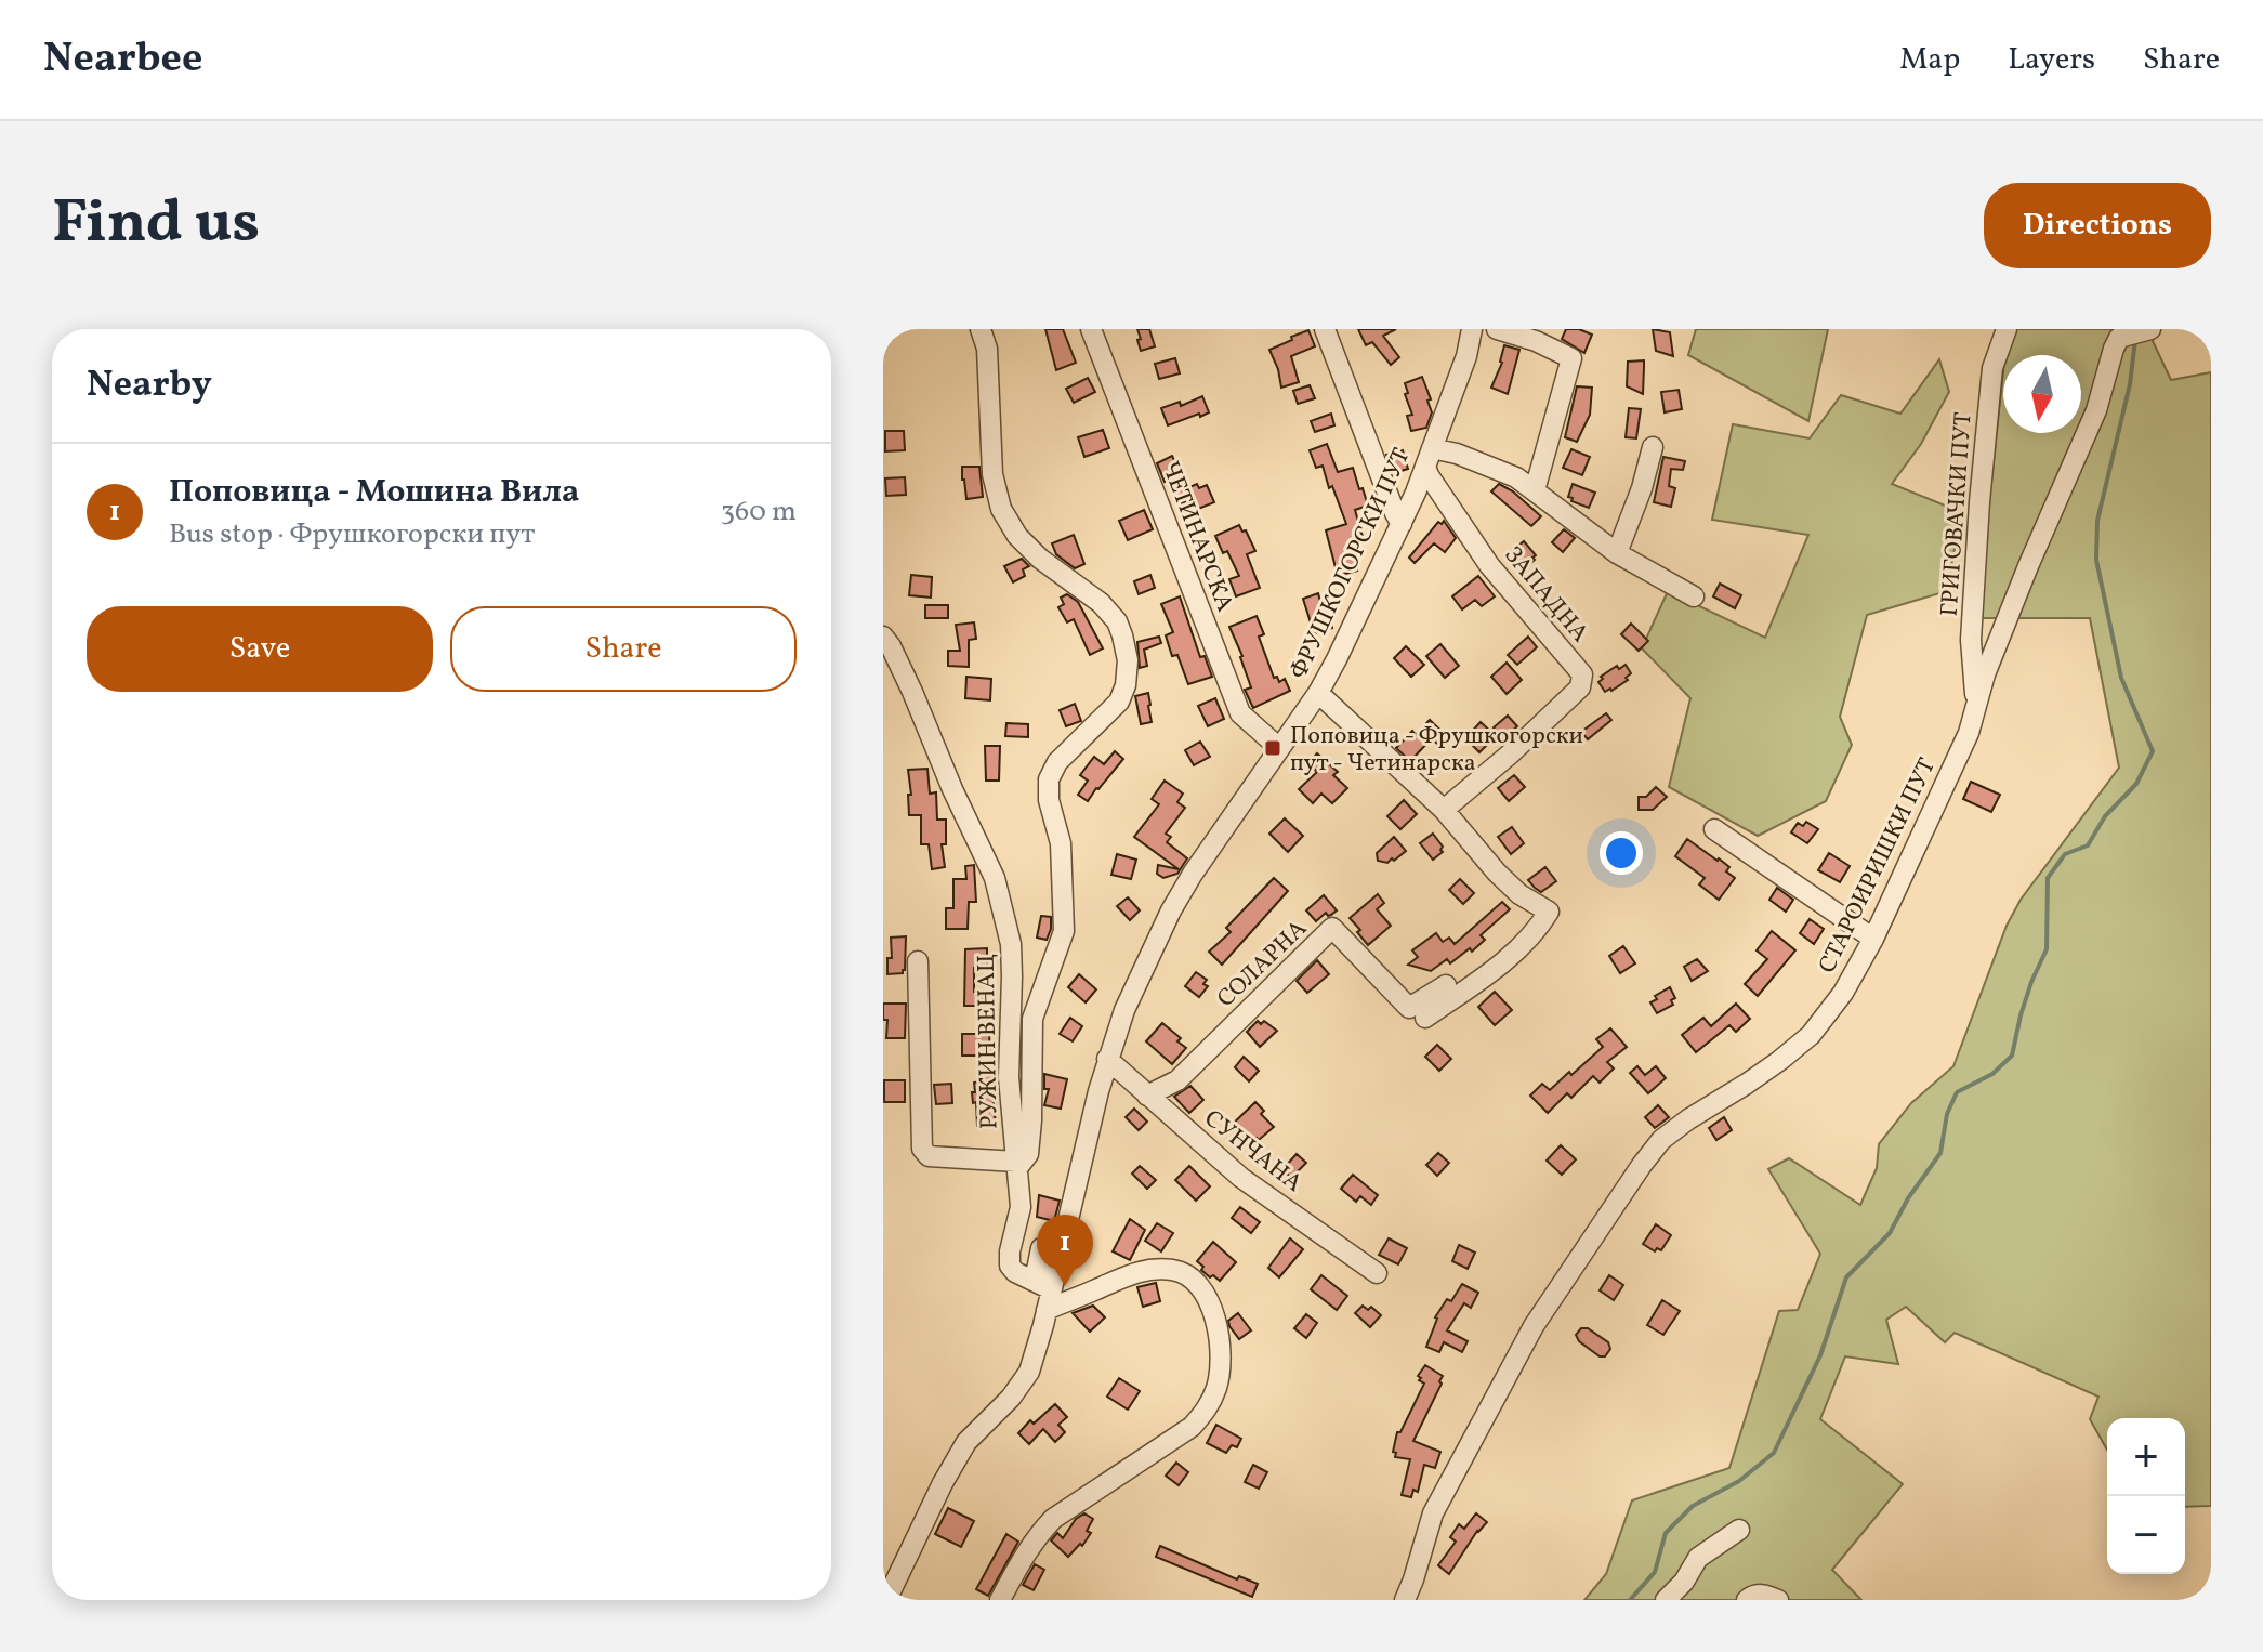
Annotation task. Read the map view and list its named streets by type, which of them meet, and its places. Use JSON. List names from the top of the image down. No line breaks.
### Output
{"streets":{"street":["ГРИГОВАЧКИ ПУТ","ЧЕТИНАРСКА","ФРУШКОГОРСКИ ПУТ","ЗАПАДНА","СТАРОИРИШКИ ПУТ","СОЛАРНА","РУЖИН ВЕНАЦ","СУНЧАНА"]},"crossings":[["ГРИГОВАЧКИ ПУТ","СТАРОИРИШКИ ПУТ"],["ЧЕТИНАРСКА","ФРУШКОГОРСКИ ПУТ"],["ФРУШКОГОРСКИ ПУТ","ЗАПАДНА"],["ФРУШКОГОРСКИ ПУТ","РУЖИН ВЕНАЦ"],["ФРУШКОГОРСКИ ПУТ","СУНЧАНА"],["СОЛАРНА","СУНЧАНА"]],"places":{"transit":["Поповица - Фрушкогорски пут - Четинарска"]},"north":"bottom","page":{"header":"Nearbee","nav":["Map","Layers","Share"],"title":"Find us","buttons":["Directions",["Save","Share"]],"heading":"Nearby","list":[{"mark":"1","name":"Поповица - Мошина Вила","note":"Bus stop · Фрушкогорски пут","value":"360 m"}],"pins":"1","map_buttons":["+","−"]}}
